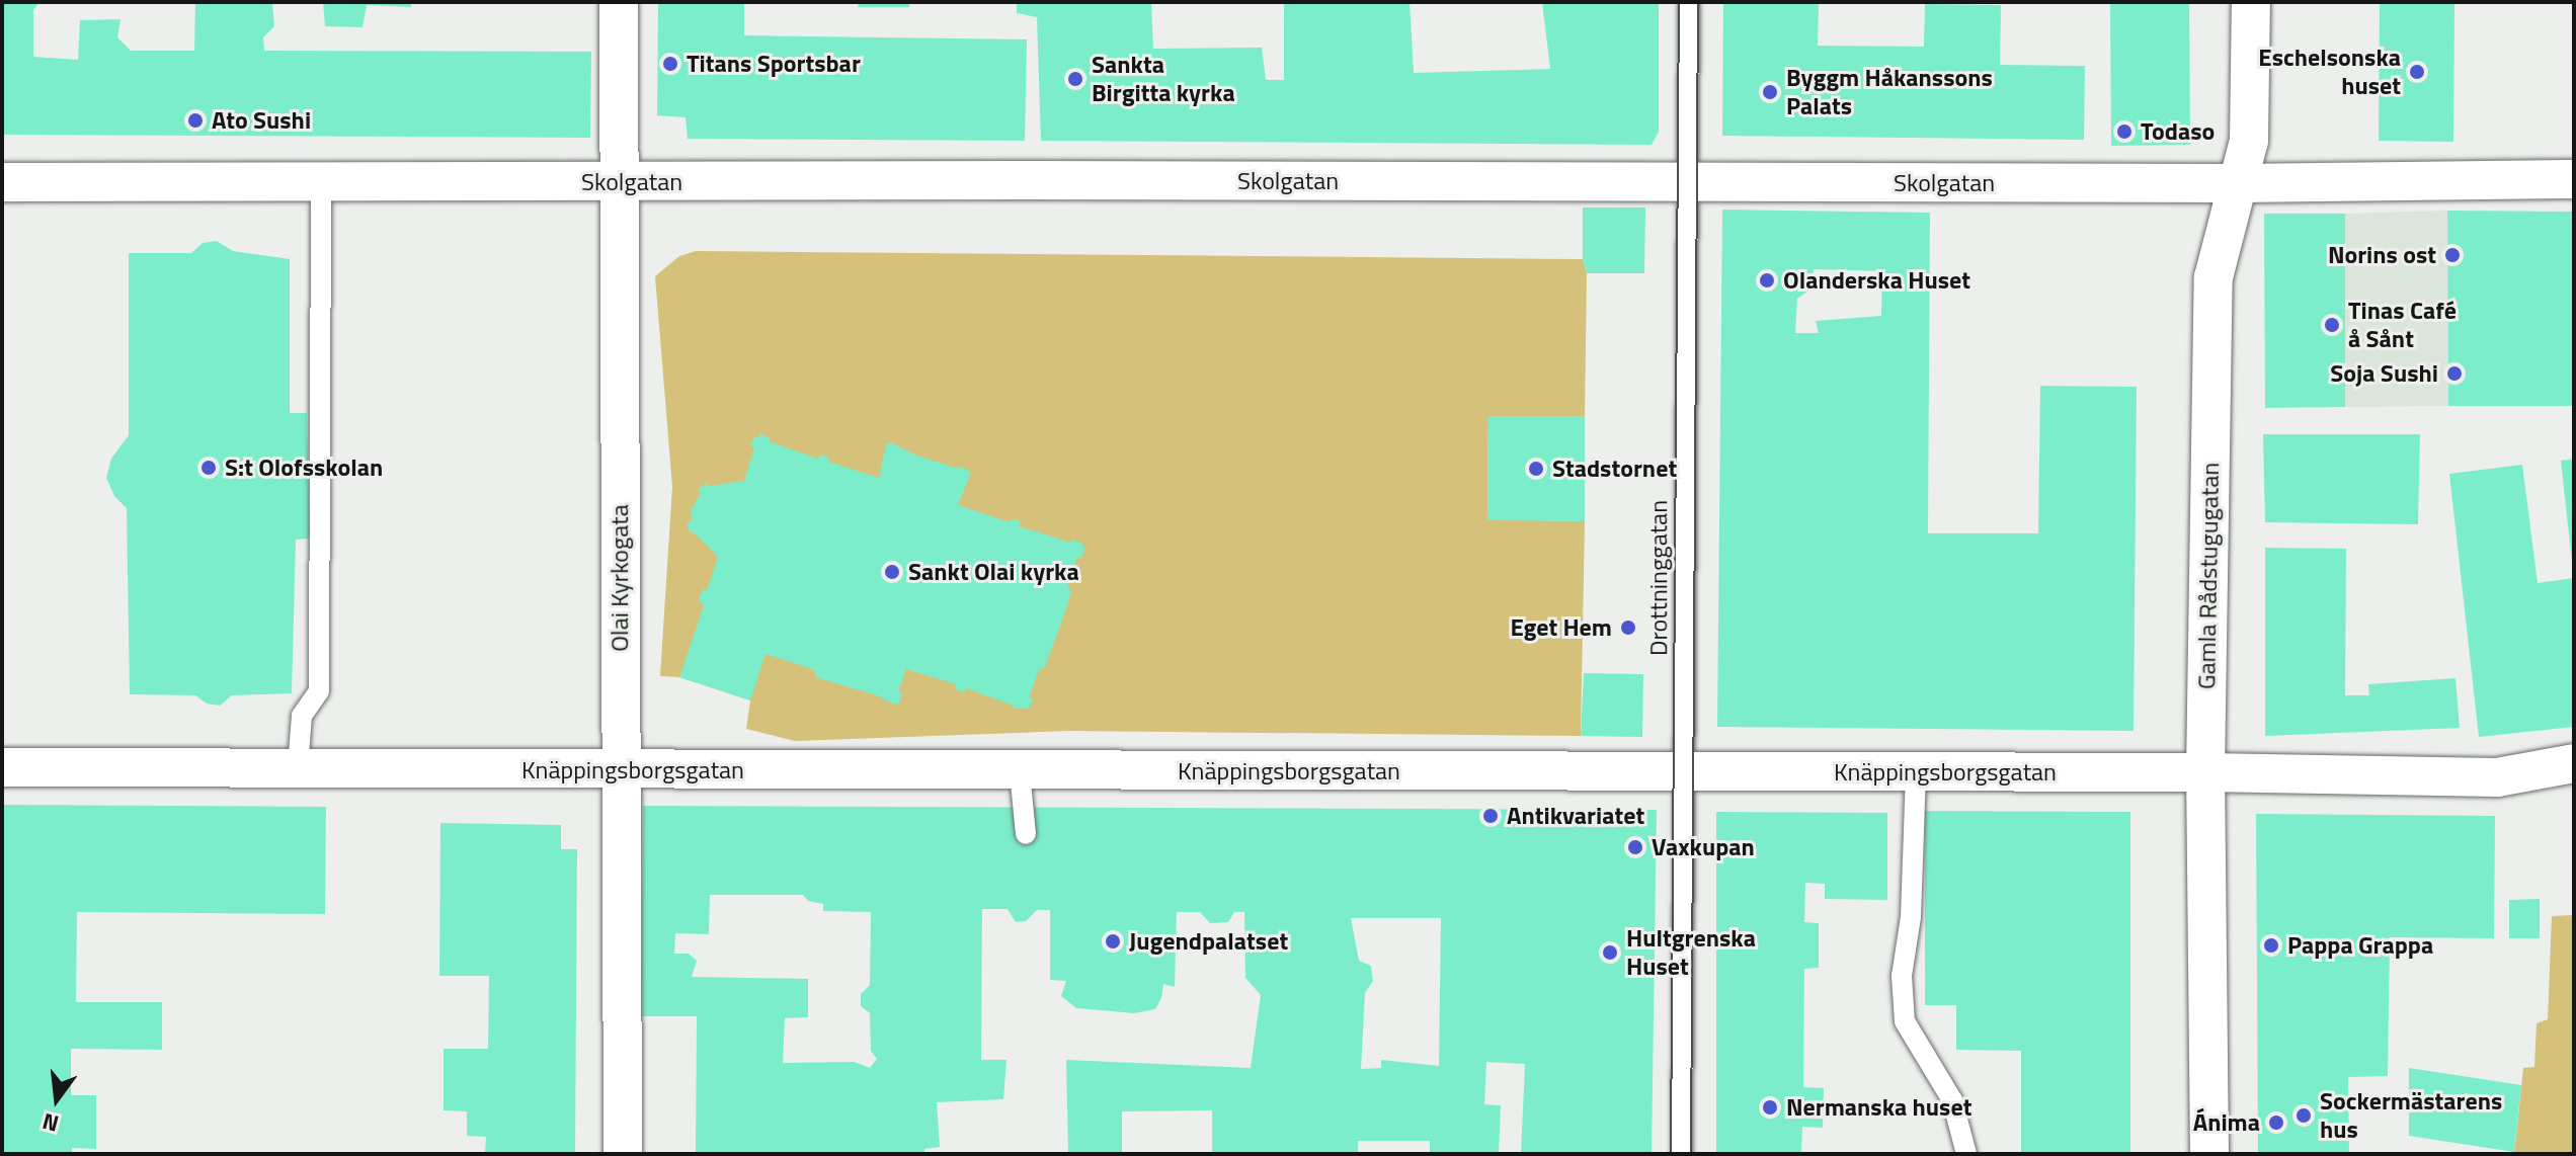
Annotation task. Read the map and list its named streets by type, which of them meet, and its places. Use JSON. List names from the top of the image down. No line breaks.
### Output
{"streets":{"street":["Skolgatan","Gamla Rådstugugatan","Olai Kyrkogata","Knäppingsborgsgatan"],"lane":["Drottninggatan"]},"crossings":[["Skolgatan","Gamla Rådstugugatan"],["Skolgatan","Olai Kyrkogata"],["Skolgatan","Drottninggatan"],["Gamla Rådstugugatan","Knäppingsborgsgatan"],["Olai Kyrkogata","Knäppingsborgsgatan"],["Drottninggatan","Knäppingsborgsgatan"]],"places":["Titans Sportsbar","Eschelsonska huset","Sankta Birgitta kyrka","Byggm Håkanssons Palats","Ato Sushi","Todaso","Norins ost","Olanderska Huset","Tinas Café å Sånt","Soja Sushi","S:t Olofsskolan","Stadstornet","Sankt Olai kyrka","Eget Hem","Antikvariatet","Vaxkupan","Jugendpalatset","Pappa Grappa","Hultgrenska Huset","Nermanska huset","Sockermästarens hus","Ánima"],"north":"bottom"}
